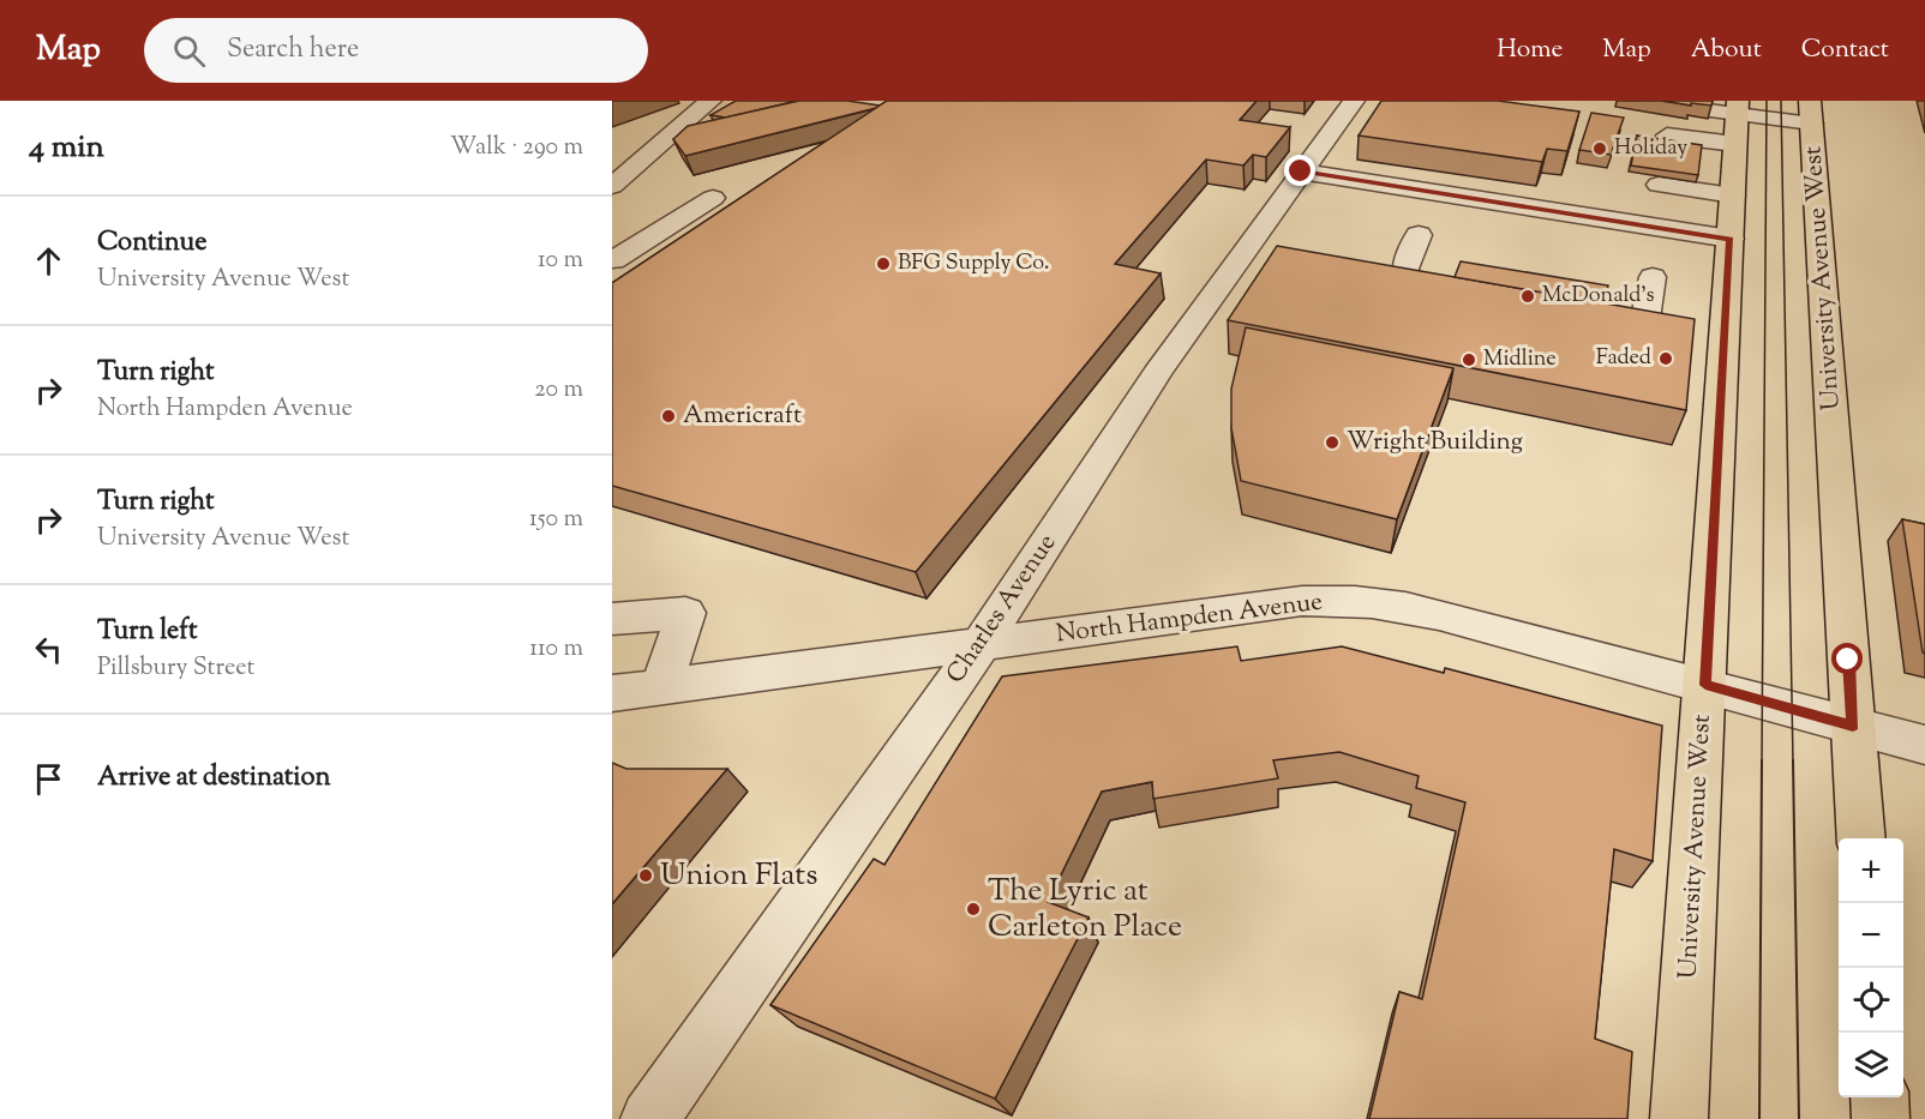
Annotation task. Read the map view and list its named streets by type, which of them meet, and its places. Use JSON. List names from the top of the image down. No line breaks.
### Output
{"streets":{"main road":["University Avenue West"],"street":["Charles Avenue","North Hampden Avenue"]},"crossings":[["University Avenue West","North Hampden Avenue"],["Charles Avenue","North Hampden Avenue"]],"places":["Holiday","BFG Supply Co.","McDonald's","Faded","Midline","Americraft","Wright Building","Union Flats","The Lyric at Carleton Place"],"page":{"header":"Map","search":"Search here","nav":["Home","Map","About","Contact"],"heading":["4 min","Walk · 290 m"],"list":[["Continue","University Avenue West","10 m"],["Turn right","North Hampden Avenue","20 m"],["Turn right","University Avenue West","150 m"],["Turn left","Pillsbury Street","110 m"],"Arrive at destination"],"map_buttons":["+","−"]}}
